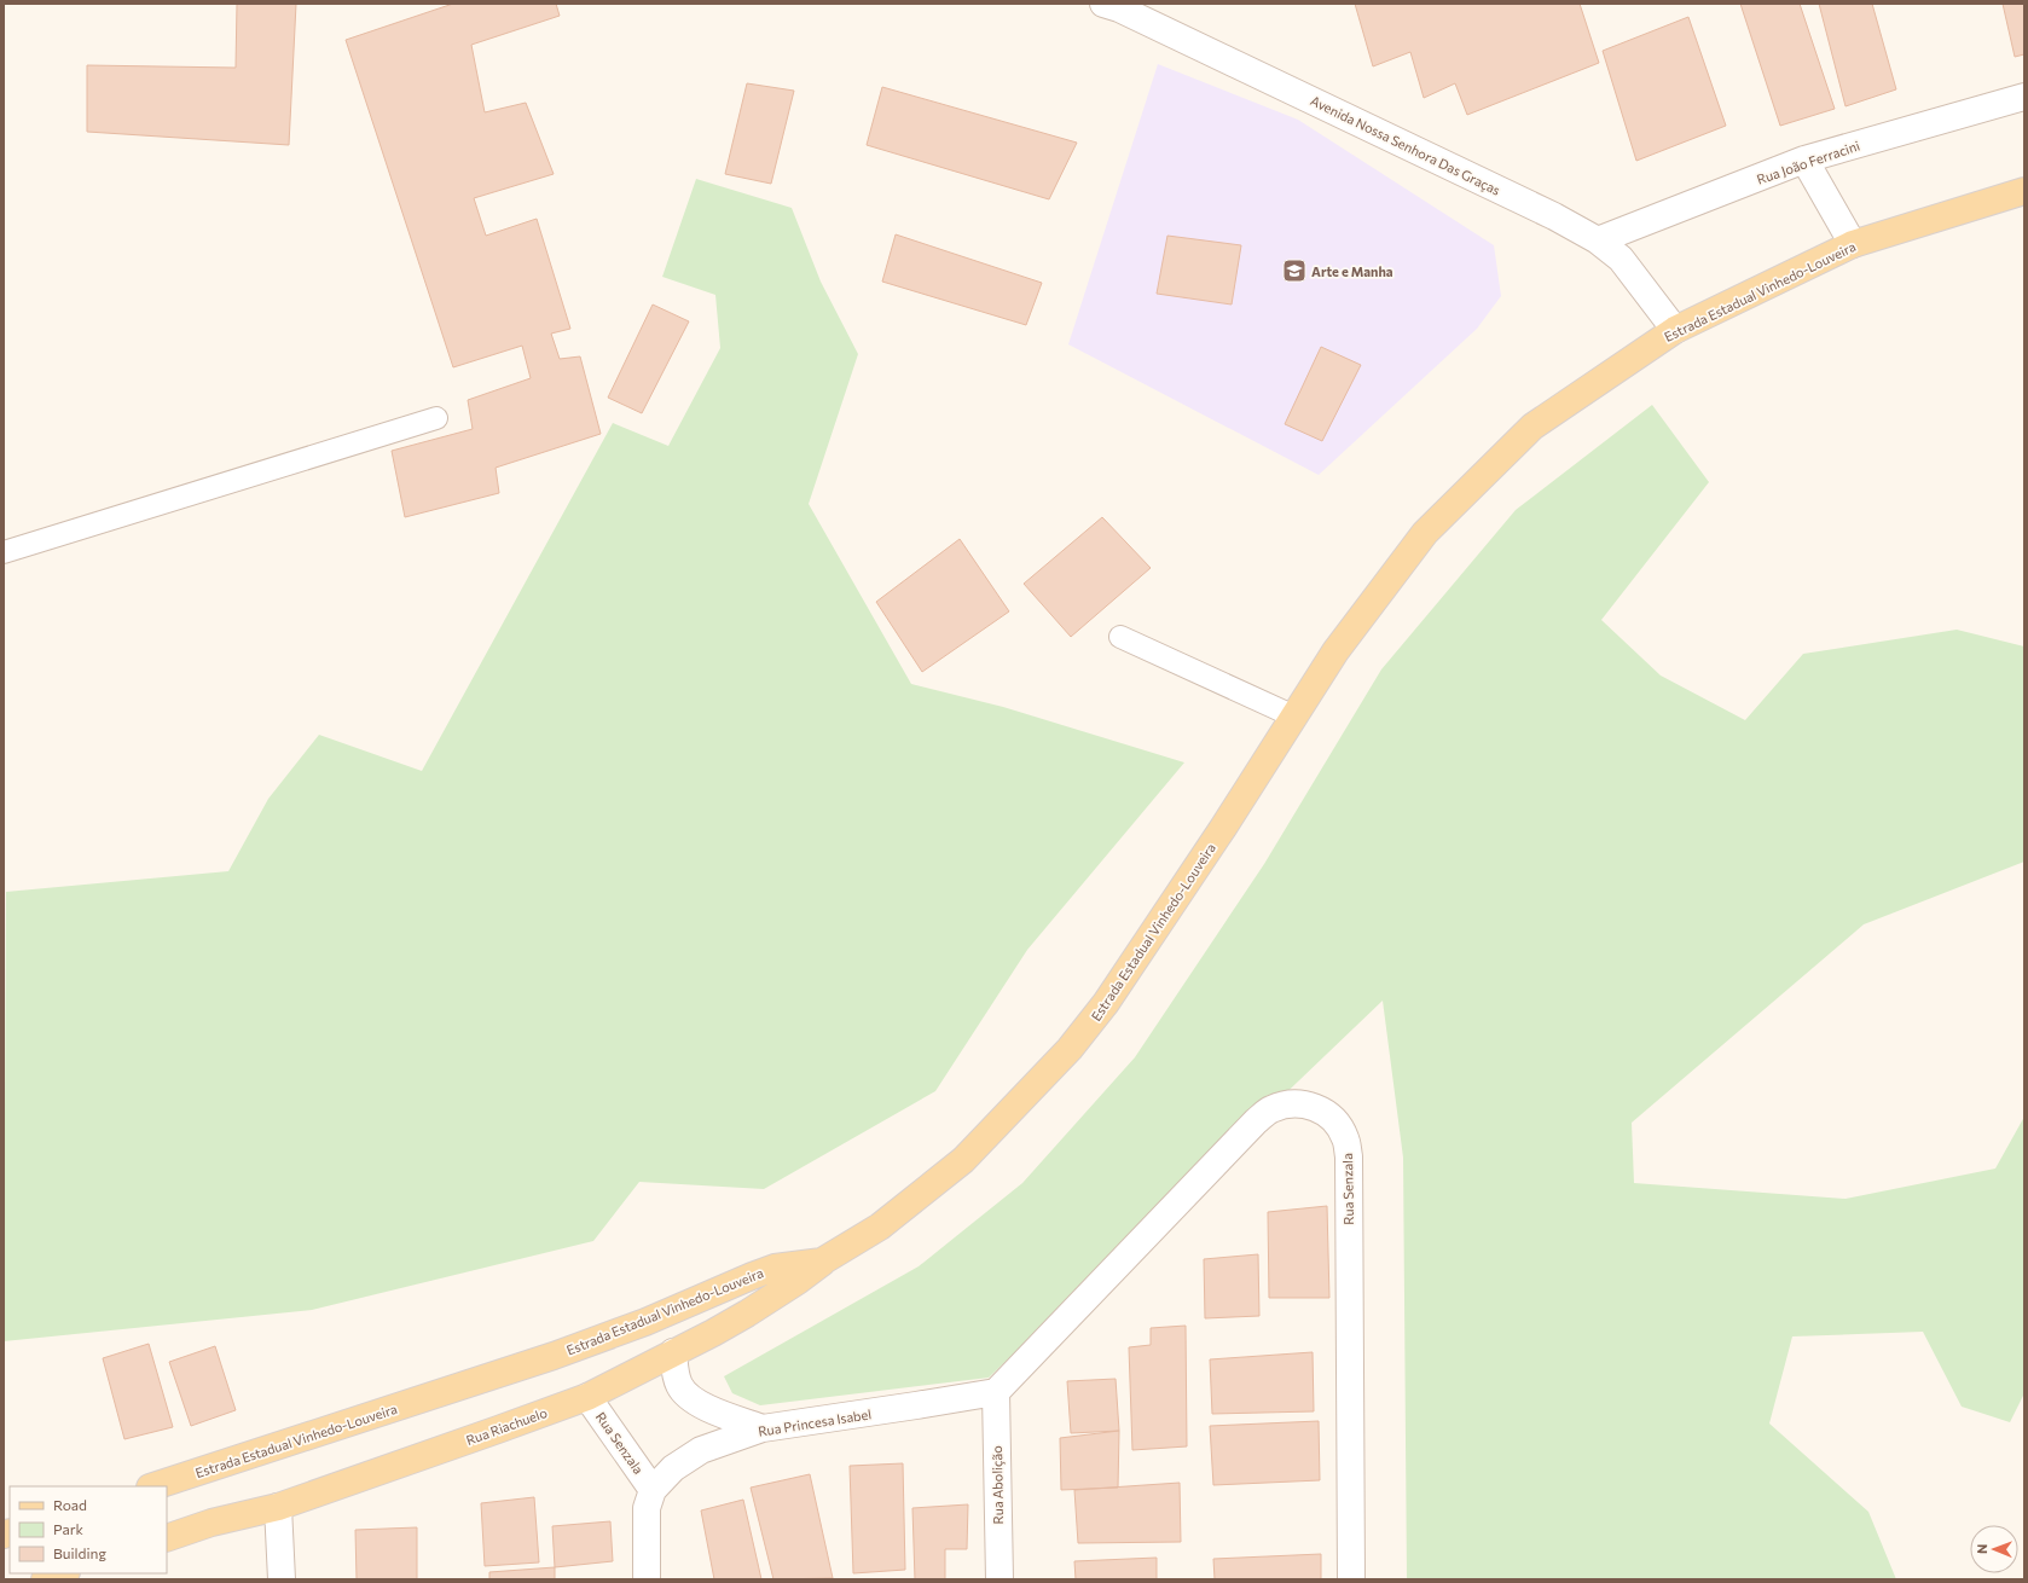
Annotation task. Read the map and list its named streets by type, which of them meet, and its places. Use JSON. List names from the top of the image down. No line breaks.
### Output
{"streets":{"main road":["Estrada Estadual Vinhedo-Louveira","Rua Riachuelo"],"street":["Avenida Nossa Senhora Das Graças","Rua João Ferracini","Rua Senzala","Rua Princesa Isabel","Rua Abolição"]},"crossings":[["Avenida Nossa Senhora Das Graças","Rua João Ferracini"],["Avenida Nossa Senhora Das Graças","Estrada Estadual Vinhedo-Louveira"],["Estrada Estadual Vinhedo-Louveira","Rua Riachuelo"],["Rua Senzala","Rua Princesa Isabel"],["Rua Senzala","Rua Riachuelo"],["Rua Senzala","Rua Abolição"],["Rua Princesa Isabel","Rua Abolição"]],"places":{"school or university":["Arte e Manha"]},"legend":["Road","Park","Building"],"north":"left"}
